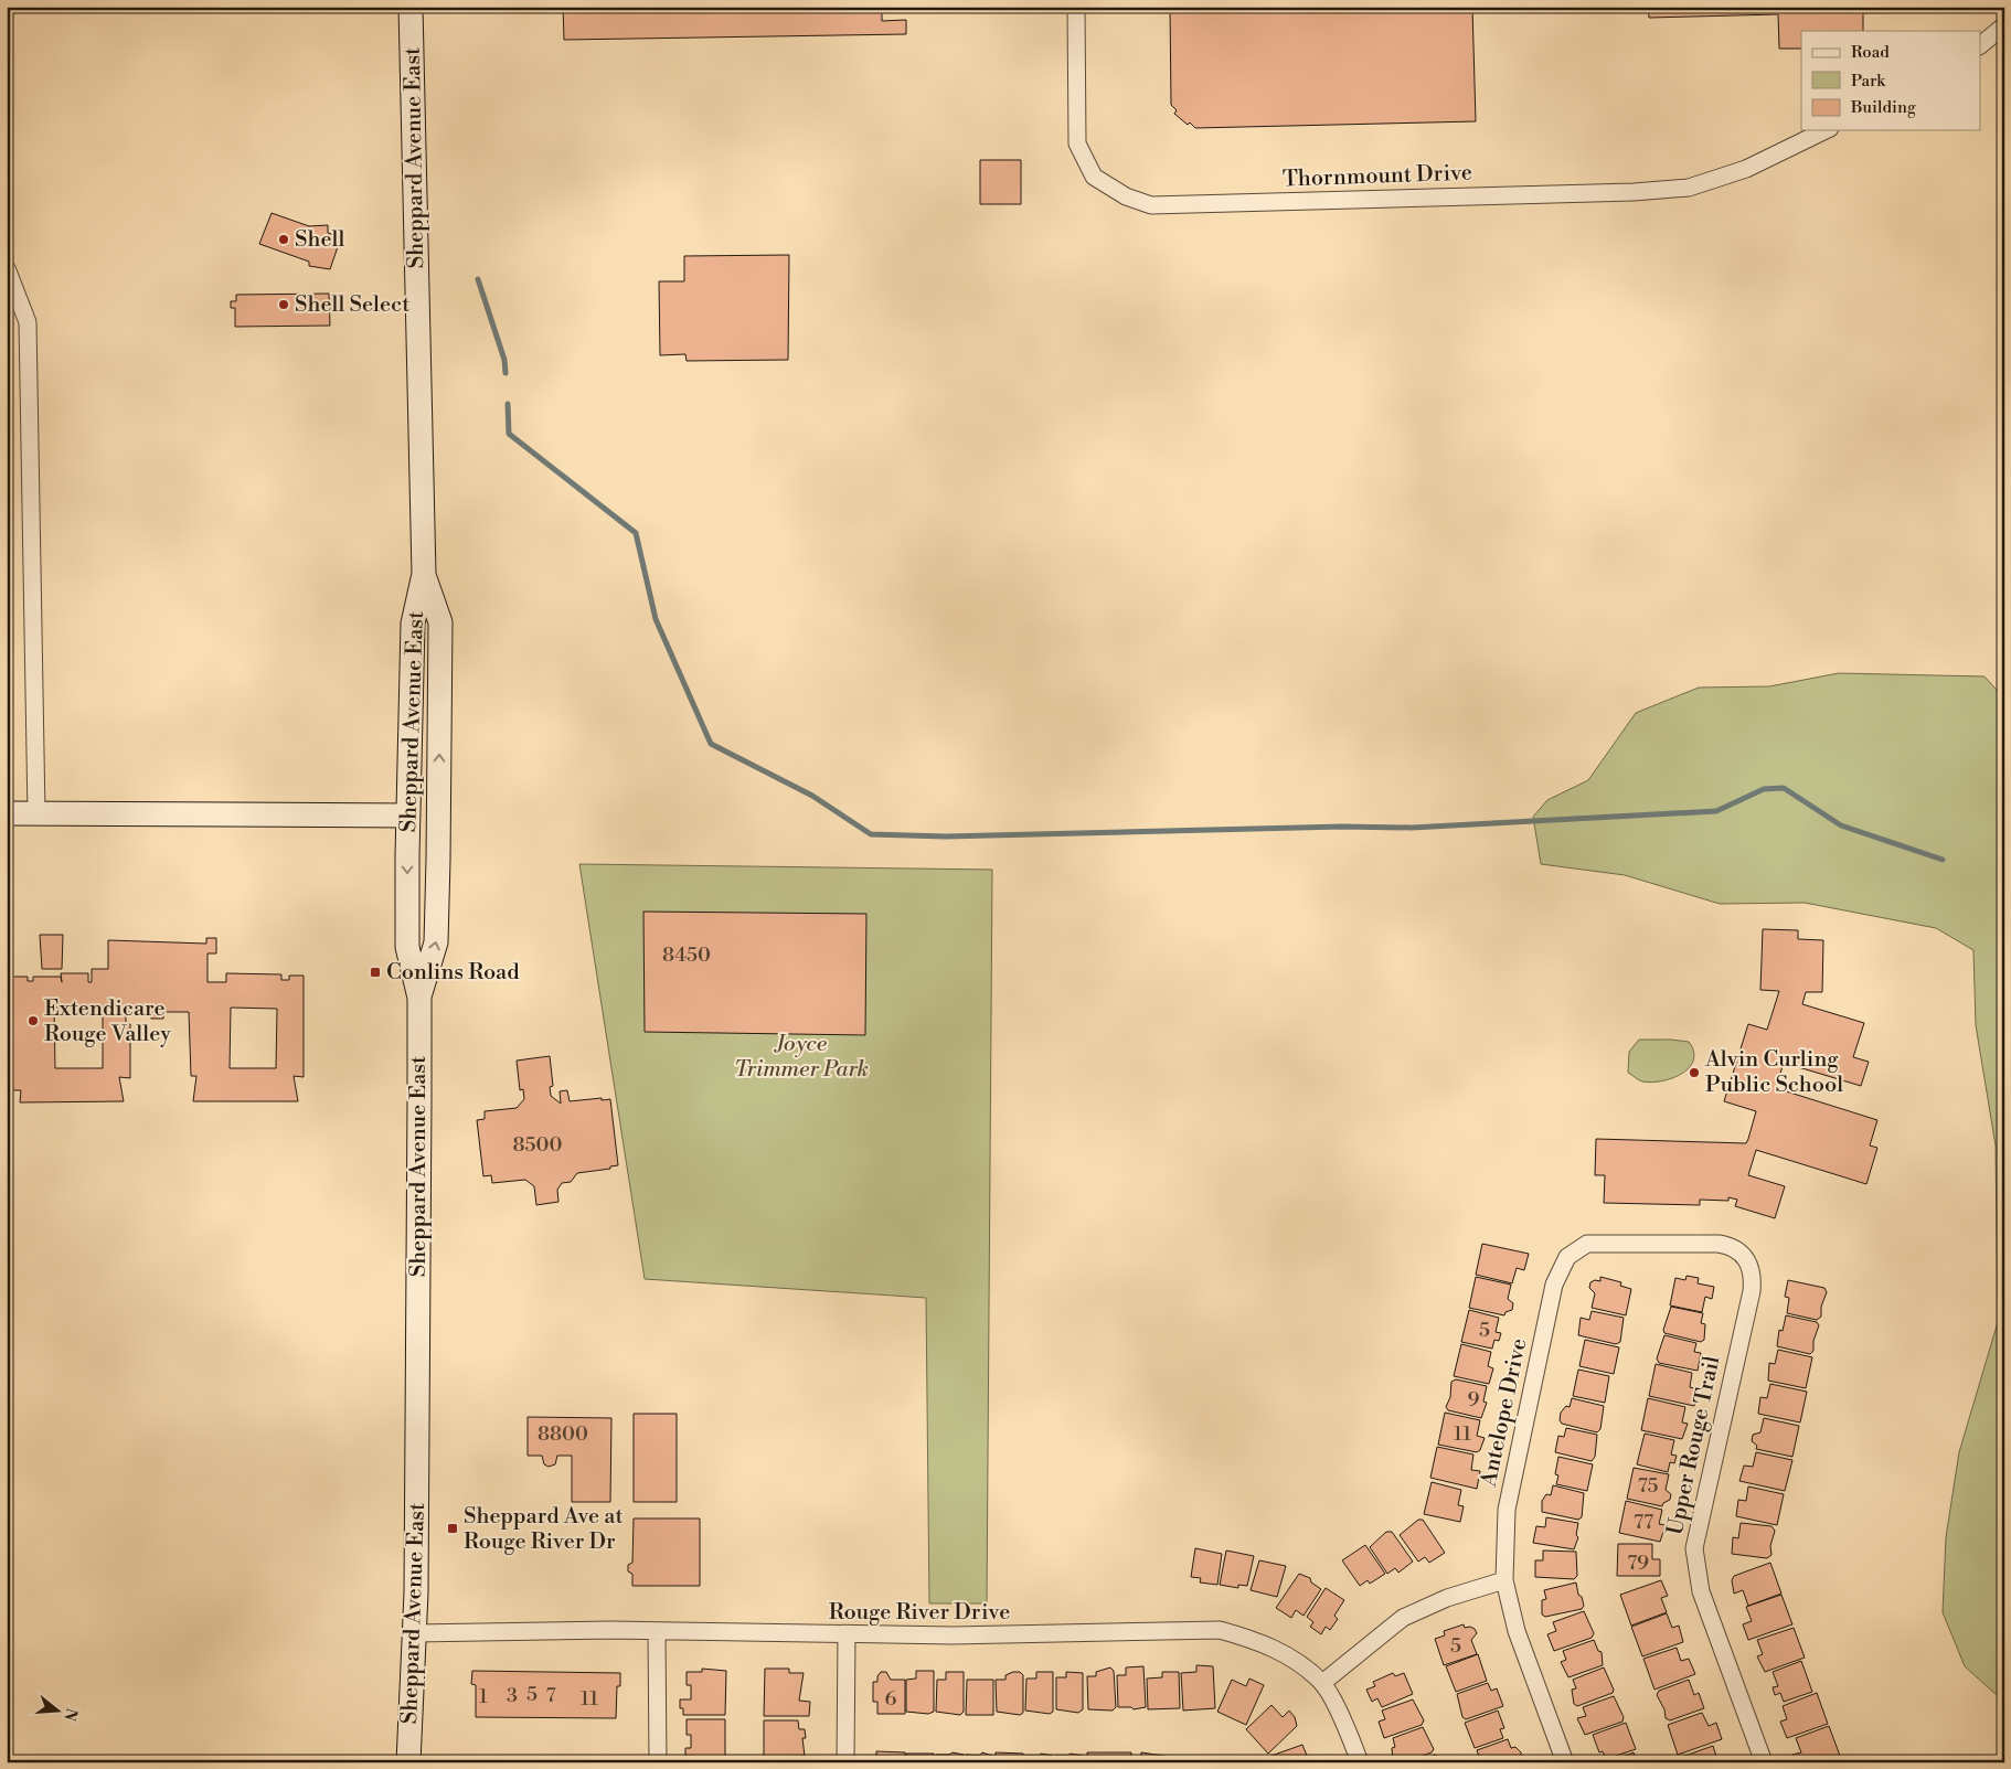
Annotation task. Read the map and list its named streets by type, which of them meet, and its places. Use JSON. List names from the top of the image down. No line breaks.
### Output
{"streets":{"main road":["Sheppard Avenue East"],"street":["Thornmount Drive","Antelope Drive","Upper Rouge Trail","Rouge River Drive"]},"crossings":[["Sheppard Avenue East","Rouge River Drive"],["Antelope Drive","Upper Rouge Trail"]],"parks":["Joyce Trimmer Park"],"places":{"other":["Shell","Shell Select","Extendicare Rouge Valley","Alvin Curling Public School"],"transit":["Conlins Road","Sheppard Ave at Rouge River Dr"]},"house_numbers":["8450","8500","5","9","8800","11","75","77","79","5","5","3","7","1","11","6"],"legend":["Road","Park","Building"],"north":"right"}
